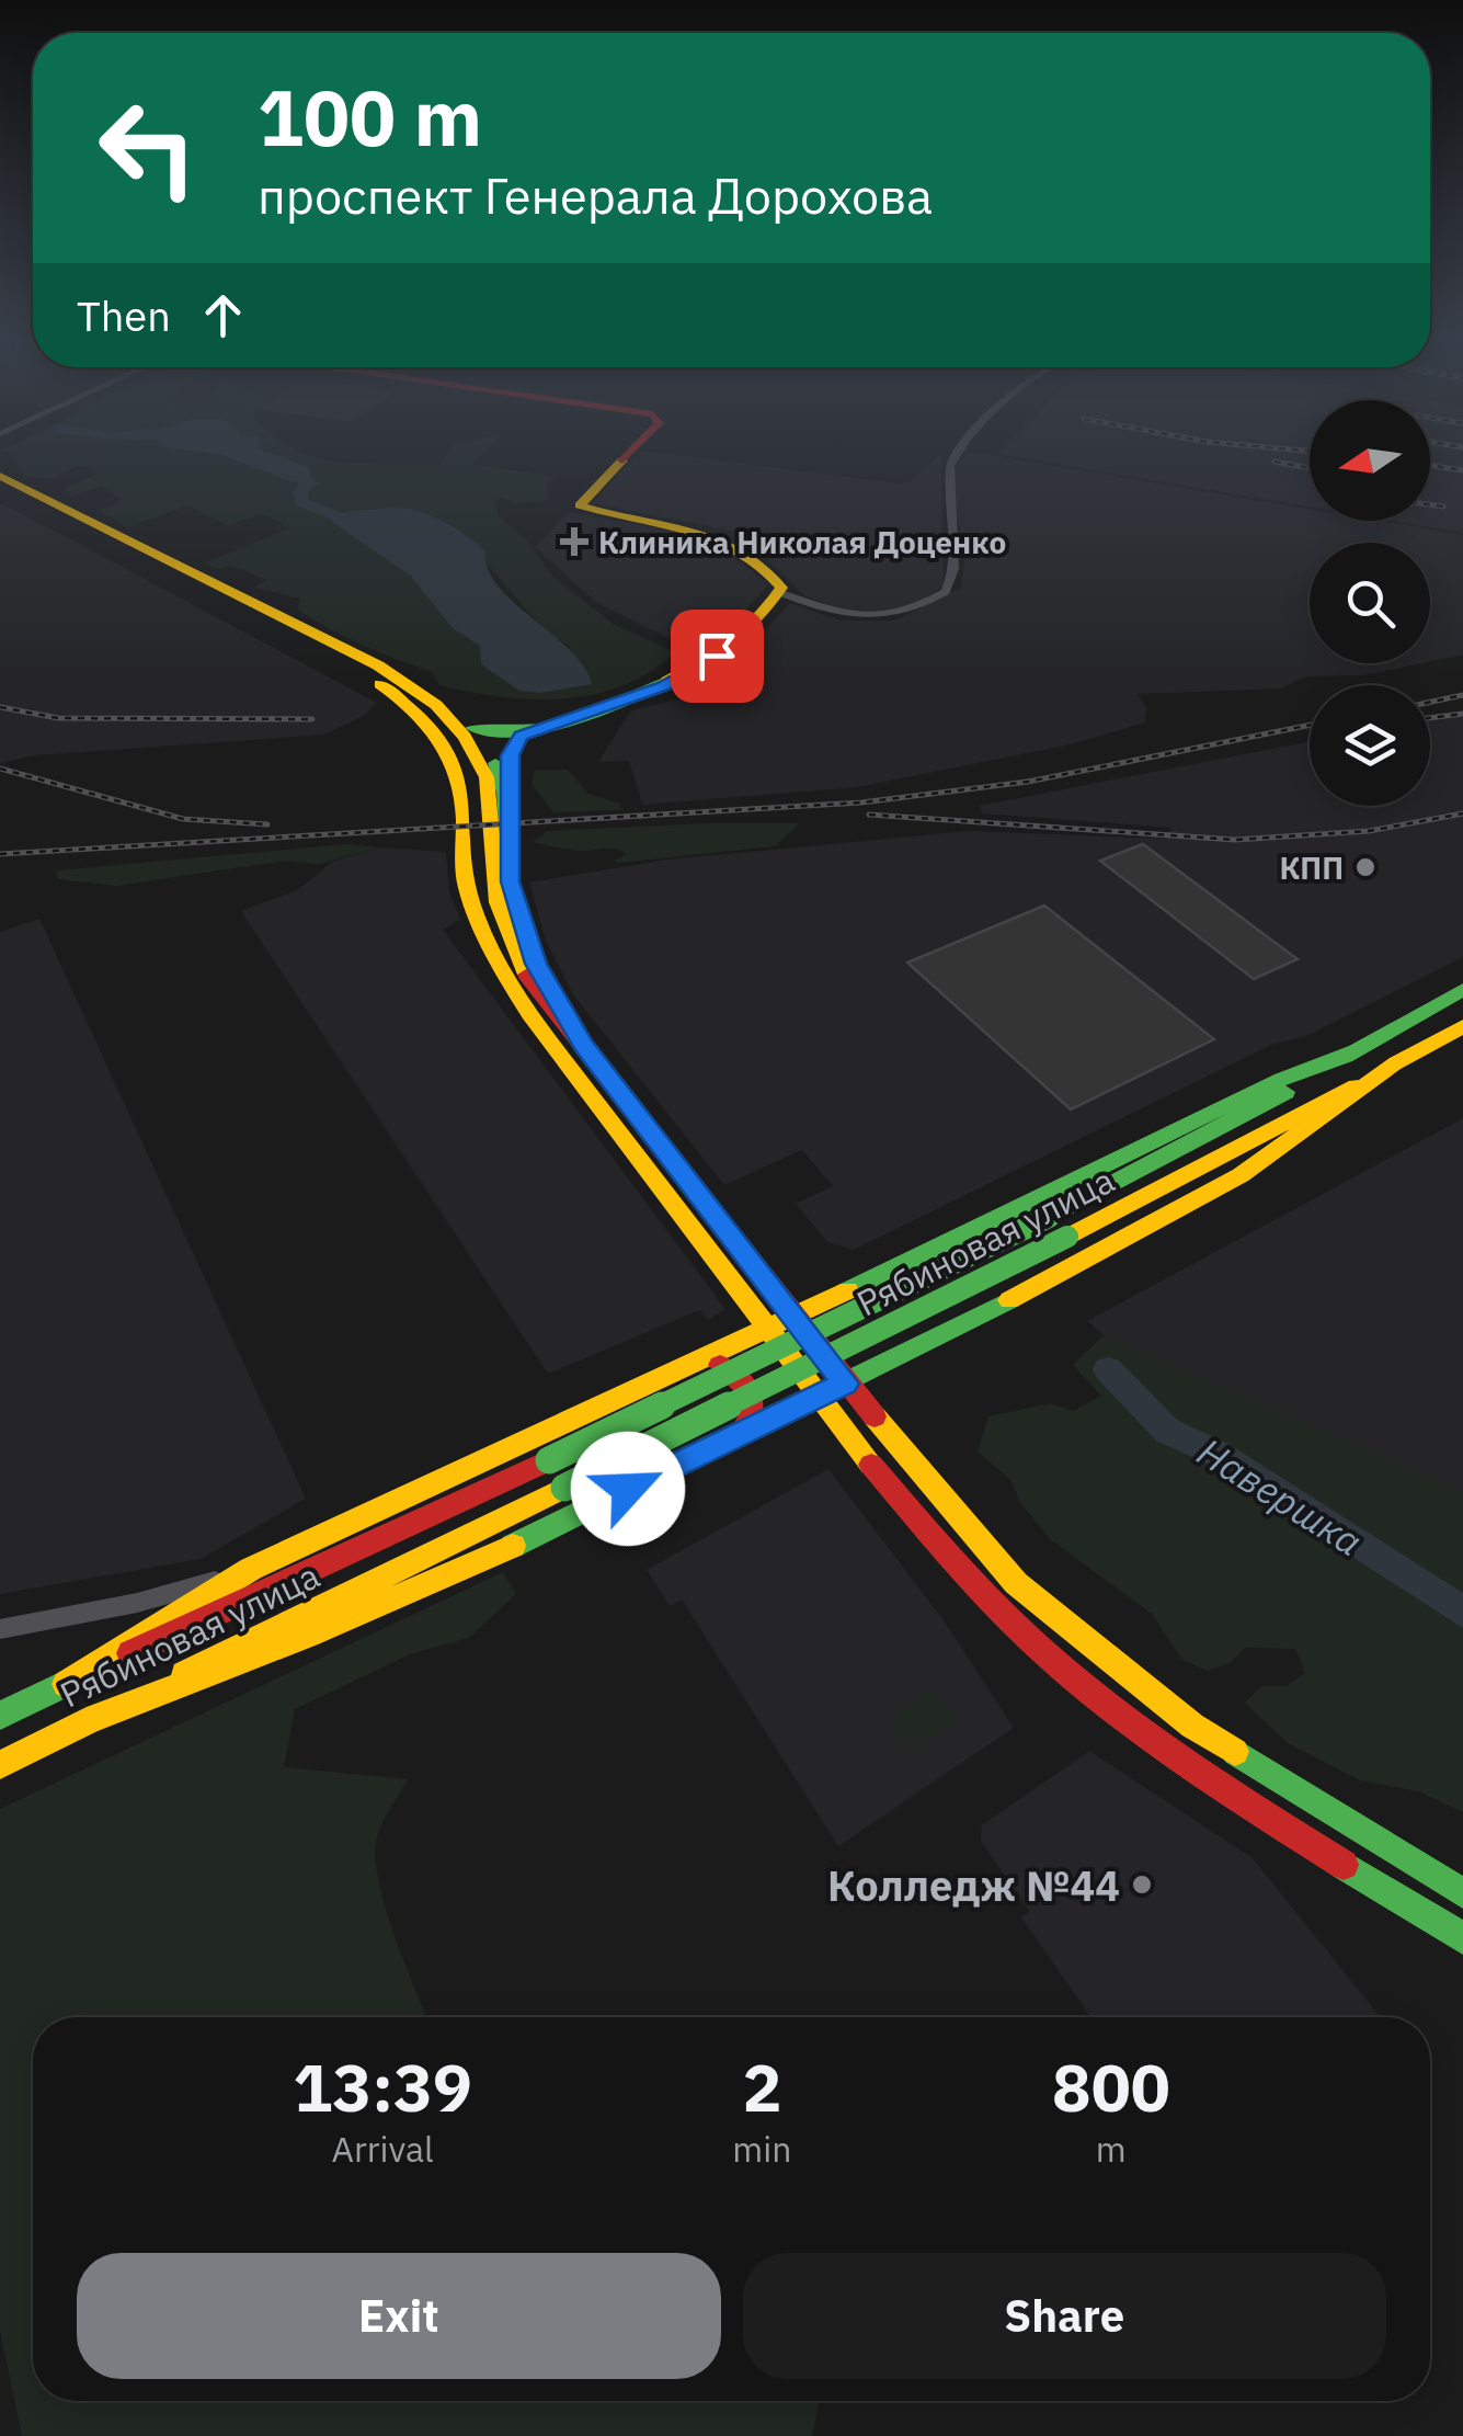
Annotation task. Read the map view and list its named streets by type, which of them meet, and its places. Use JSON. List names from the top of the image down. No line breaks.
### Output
{"streets":{"main road":["Рябиновая улица"]},"water":["Навершка"],"places":{"health":["Клиника Николая Доценко"],"other":["КПП","Колледж №44"]},"north":"left","page":{"turn":["100 m","проспект Генерала Дорохова"],"then":"Then","eta":["13:39","Arrival","2","min","800","m"],"buttons":["Exit","Share"]}}
